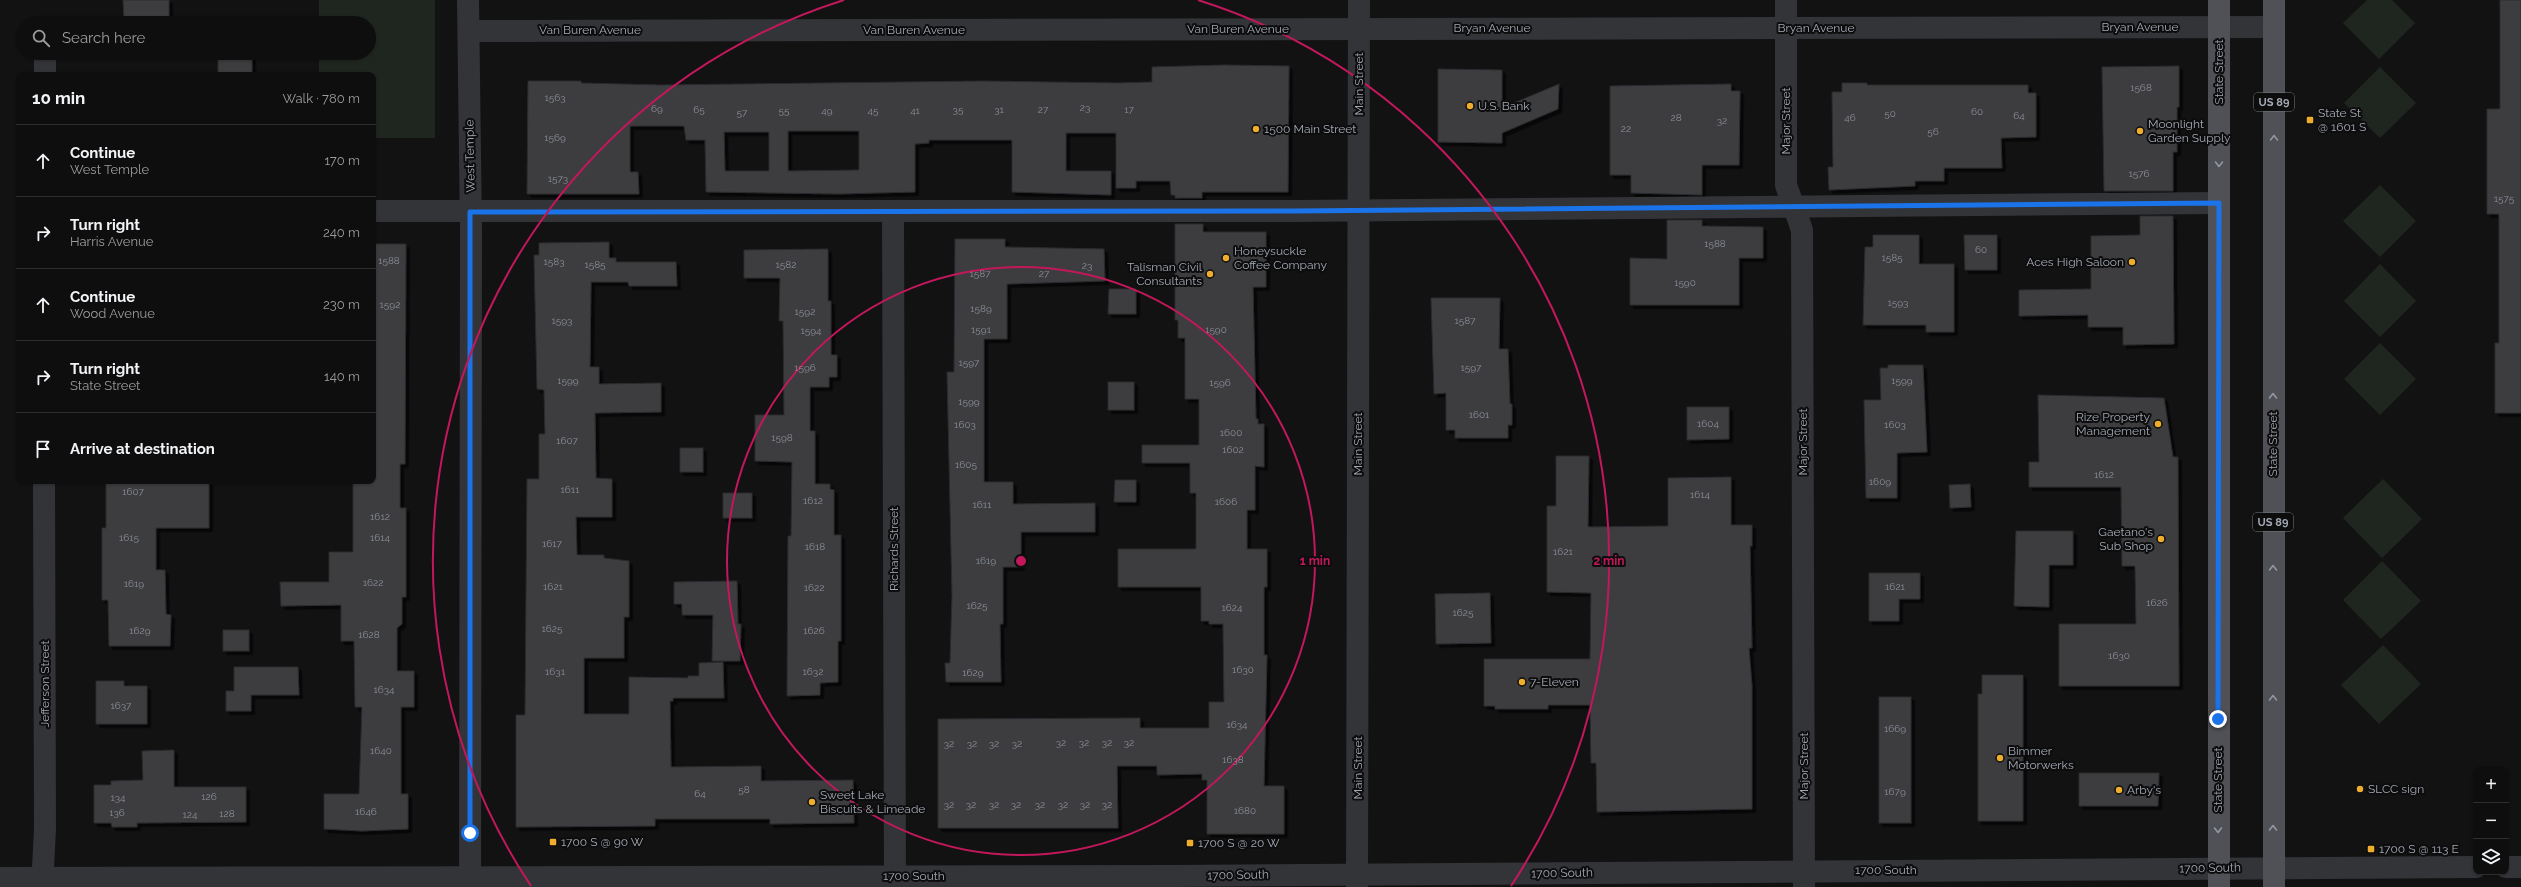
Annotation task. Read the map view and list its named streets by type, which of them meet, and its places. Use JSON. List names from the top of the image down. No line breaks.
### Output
{"streets":{"main road":["State Street","US 89"],"street":["Bryan Avenue","Van Buren Avenue","Main Street","Major Street","West Temple","Richards Street","Jefferson Street","1700 South"]},"crossings":[["Bryan Avenue","Van Buren Avenue"],["Bryan Avenue","State Street"],["Bryan Avenue","Main Street"],["Bryan Avenue","Major Street"],["Van Buren Avenue","Main Street"],["Van Buren Avenue","West Temple"],["State Street","1700 South"],["Main Street","1700 South"],["Major Street","1700 South"],["West Temple","1700 South"],["Richards Street","1700 South"],["Jefferson Street","1700 South"]],"places":{"other":["U.S. Bank","1500 Main Street","Moonlight Garden Supply","Honeysuckle Coffee Company","Aces High Saloon","Talisman Civil Consultants","Rize Property Management","Gaetano's Sub Shop","7-Eleven","Bimmer Motorwerks","SLCC sign","Arby's","Sweet Lake Biscuits & Limeade"],"transit":["State St @ 1601 S","1700 S @ 90 W","1700 S @ 20 W","1700 S @ 113 E"]},"house_numbers":["1568","1563","23","69","65","35","31","27","17","55","49","45","41","60","57","50","64","28","46","32","22","56","1569","1576","1573","1575","1588","60","1585","1588","1583","1585","1582","23","1587","27","1590","1593","1592","1589","1592","1593","1587","1591","1590","1594","1597","1596","1597","1599","1599","1596","1599","1601","1604","1603","1603","1600","1598","1607","1602","1605","1612","1609","1611","1607","1614","1612","1606","1611","1612","1615","1614","1617","1618","1621","1619","1622","1619","1621","1621","1622","1626","1625","1624","1625","1625","1629","1626","1628","1630","1630","1631","1632","1629","1634","1637","1634","1669","32","32","32","32","32","32","32","32","1640","1638","58","1679","64","126","134","32","32","32","32","32","32","32","32","1680","1646","136","128","124"],"page":{"search":"Search here","heading":["10 min","Walk · 780 m"],"list":[["Continue","West Temple","170 m"],["Turn right","Harris Avenue","240 m"],["Continue","Wood Avenue","230 m"],["Turn right","State Street","140 m"],"Arrive at destination"],"map_buttons":["+","−"]},"rings":["1 min","2 min"]}
